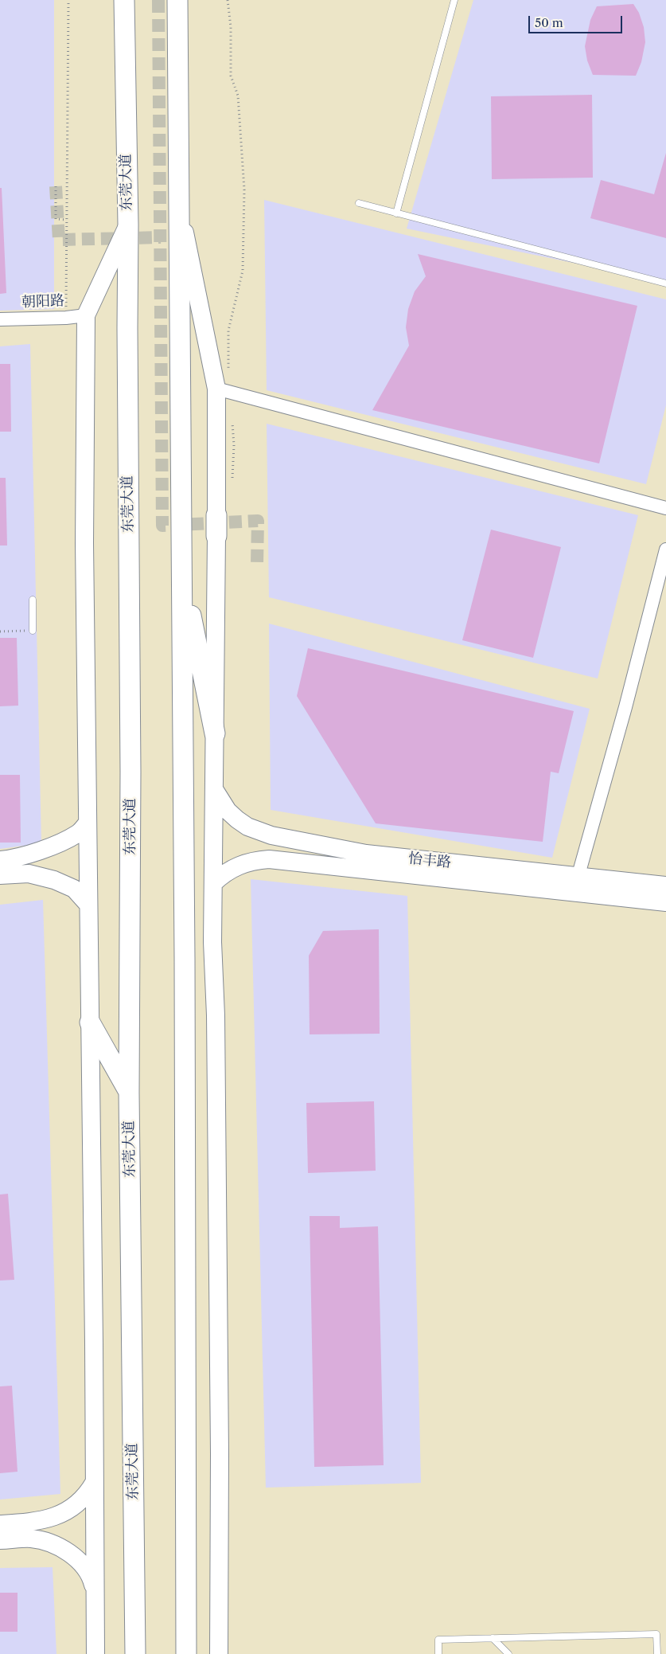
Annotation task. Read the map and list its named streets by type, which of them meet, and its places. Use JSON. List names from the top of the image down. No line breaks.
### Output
{"streets":{"main road":["东莞大道","怡丰路"],"street":["朝阳路"]},"scale_bar":"50 m"}
